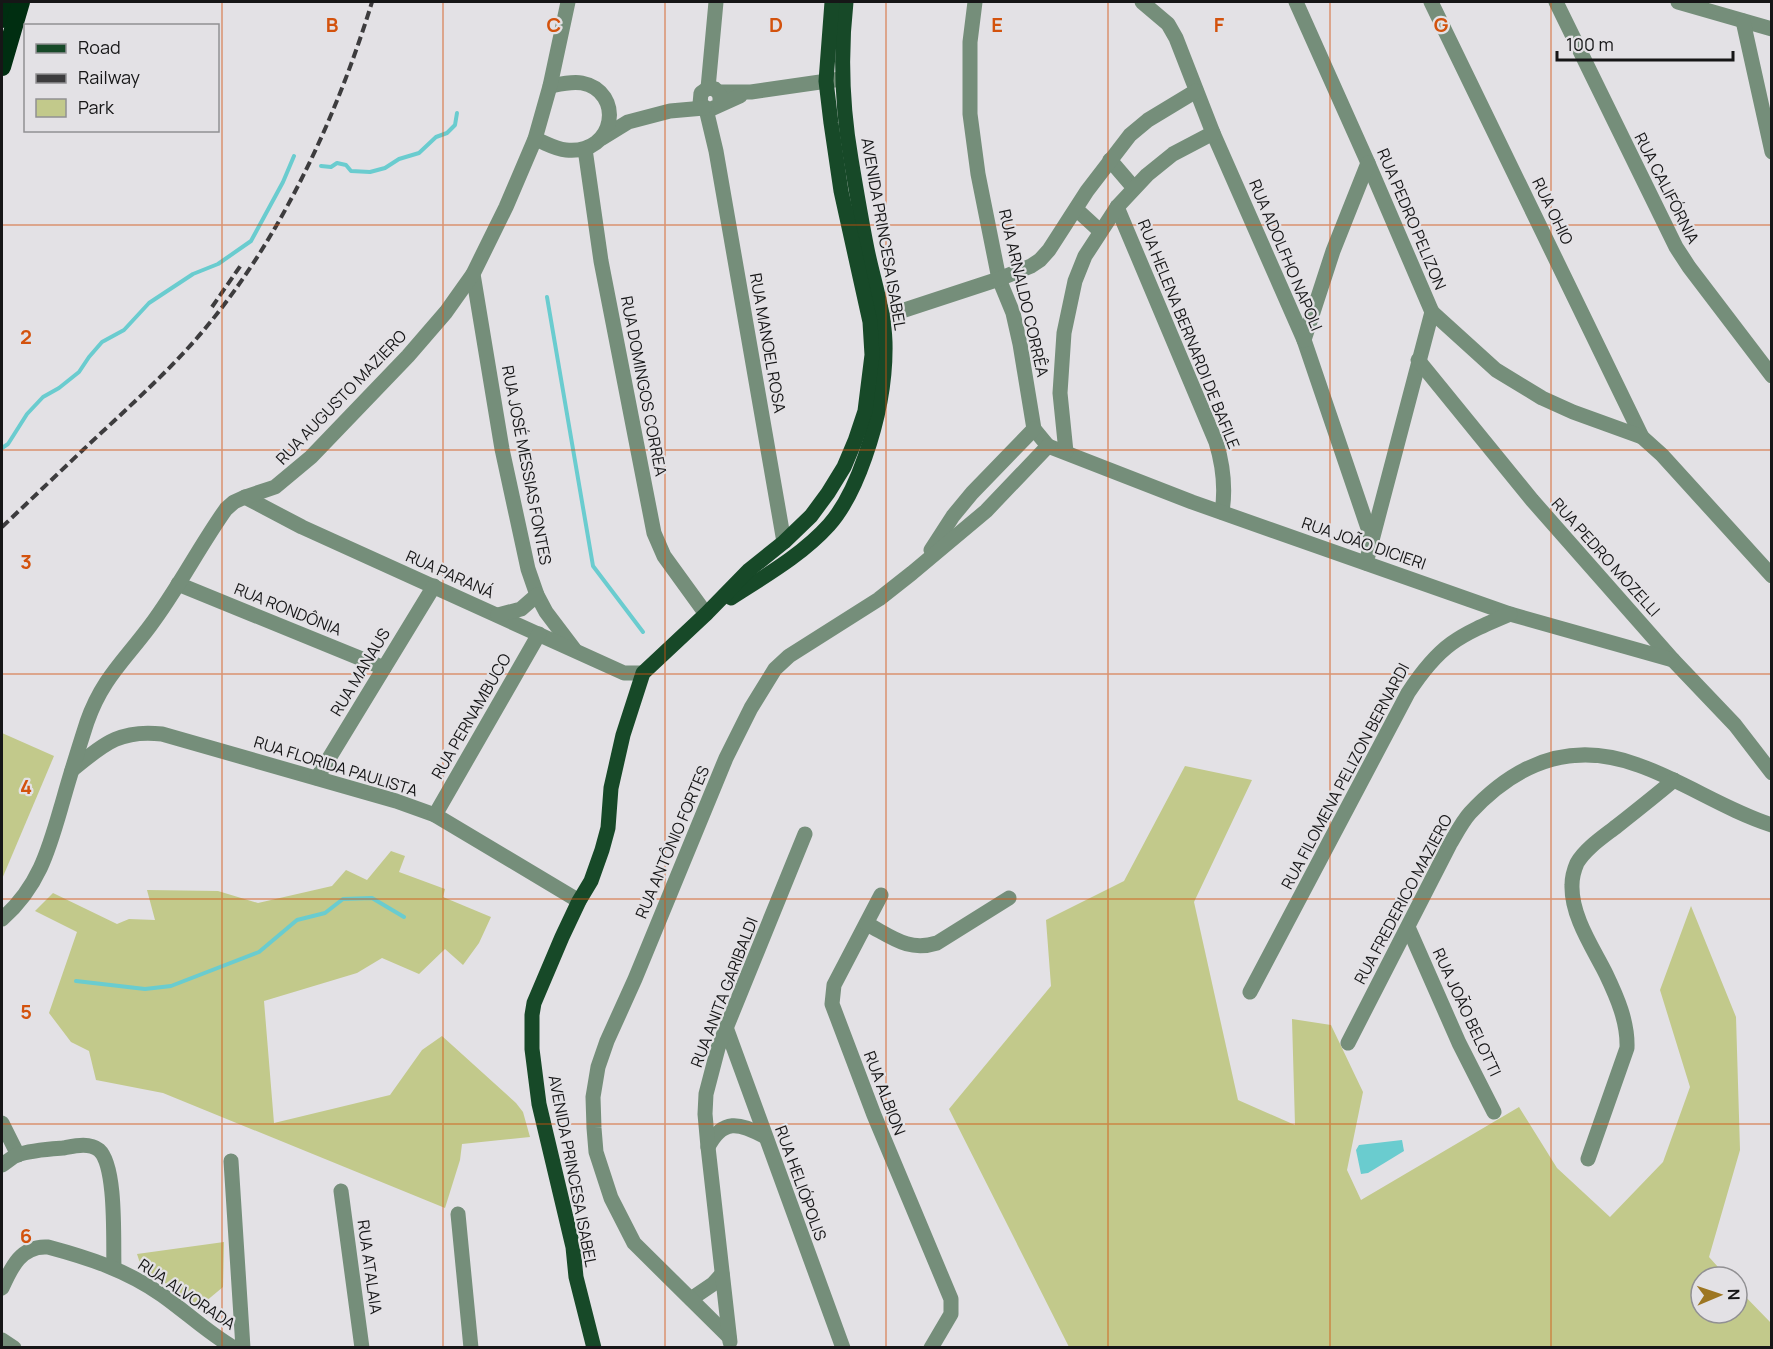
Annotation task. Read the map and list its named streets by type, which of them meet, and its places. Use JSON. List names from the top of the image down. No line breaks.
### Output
{"streets":{"main road":["AVENIDA PRINCESA ISABEL"],"street":["RUA CALIFÓRNIA","RUA OHIO","RUA PEDRO PELIZON","RUA ADOLFHO NAPOLI","RUA ARNALDO CORRÊA","RUA HELENA BERNARDI DE BAFILE","RUA MANOEL ROSA","RUA DOMINGOS CORREA","RUA AUGUSTO MAZIERO","RUA JOSÉ MESSIAS FONTES","RUA JOÃO DICIERI","RUA PEDRO MOZELLI","RUA PARANÁ","RUA RONDÔNIA","RUA MANAUS","RUA PERNAMBUCO","RUA FLORIDA PAULISTA","RUA FILOMENA PELIZON BERNARDI","RUA ANTÔNIO FORTES","RUA FREDERICO MAZIERO","RUA ANITA GARIBALDI","RUA JOÃO BELOTTI","RUA ALBION","RUA HELIÓPOLIS","RUA ATALAIA","RUA ALVORADA"]},"crossings":[["RUA PEDRO PELIZON","RUA ADOLFHO NAPOLI"],["RUA PEDRO PELIZON","RUA JOÃO DICIERI"],["RUA PEDRO PELIZON","RUA PEDRO MOZELLI"],["AVENIDA PRINCESA ISABEL","RUA MANOEL ROSA"],["AVENIDA PRINCESA ISABEL","RUA DOMINGOS CORREA"],["AVENIDA PRINCESA ISABEL","RUA PARANÁ"],["AVENIDA PRINCESA ISABEL","RUA FLORIDA PAULISTA"],["RUA HELENA BERNARDI DE BAFILE","RUA JOÃO DICIERI"],["RUA DOMINGOS CORREA","RUA AUGUSTO MAZIERO"],["RUA AUGUSTO MAZIERO","RUA JOSÉ MESSIAS FONTES"],["RUA AUGUSTO MAZIERO","RUA PARANÁ"],["RUA AUGUSTO MAZIERO","RUA RONDÔNIA"],["RUA AUGUSTO MAZIERO","RUA FLORIDA PAULISTA"],["RUA JOSÉ MESSIAS FONTES","RUA PARANÁ"],["RUA JOÃO DICIERI","RUA PEDRO MOZELLI"],["RUA JOÃO DICIERI","RUA FILOMENA PELIZON BERNARDI"],["RUA JOÃO DICIERI","RUA ANTÔNIO FORTES"],["RUA PARANÁ","RUA MANAUS"],["RUA PARANÁ","RUA PERNAMBUCO"],["RUA RONDÔNIA","RUA MANAUS"],["RUA MANAUS","RUA FLORIDA PAULISTA"],["RUA PERNAMBUCO","RUA FLORIDA PAULISTA"],["RUA ANTÔNIO FORTES","RUA ANITA GARIBALDI"],["RUA FREDERICO MAZIERO","RUA JOÃO BELOTTI"],["RUA ANITA GARIBALDI","RUA HELIÓPOLIS"]],"legend":["Road","Railway","Park"],"scale_bar":"100 m","north":"right","grid":{"columns":["B","C","D","E","F","G"],"rows":["2","3","4","5","6"]}}
